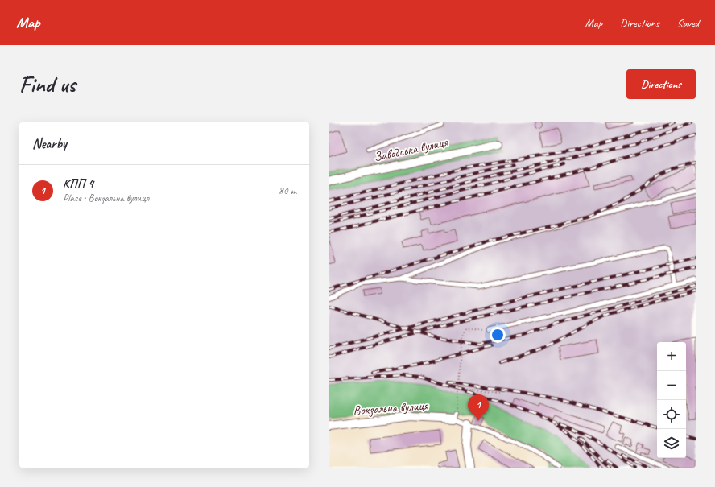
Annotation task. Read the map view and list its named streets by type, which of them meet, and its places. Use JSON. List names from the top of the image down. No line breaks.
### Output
{"streets":{"street":["Заводська вулиця","Вокзальна вулиця"]},"page":{"header":"Map","nav":["Map","Directions","Saved"],"buttons":"Directions","title":"Find us","heading":"Nearby","list":[{"mark":"1","name":"КПП 4","note":"Place · Вокзальна вулиця","value":"80 m"}],"map_buttons":["+","−"],"pins":"1"}}
